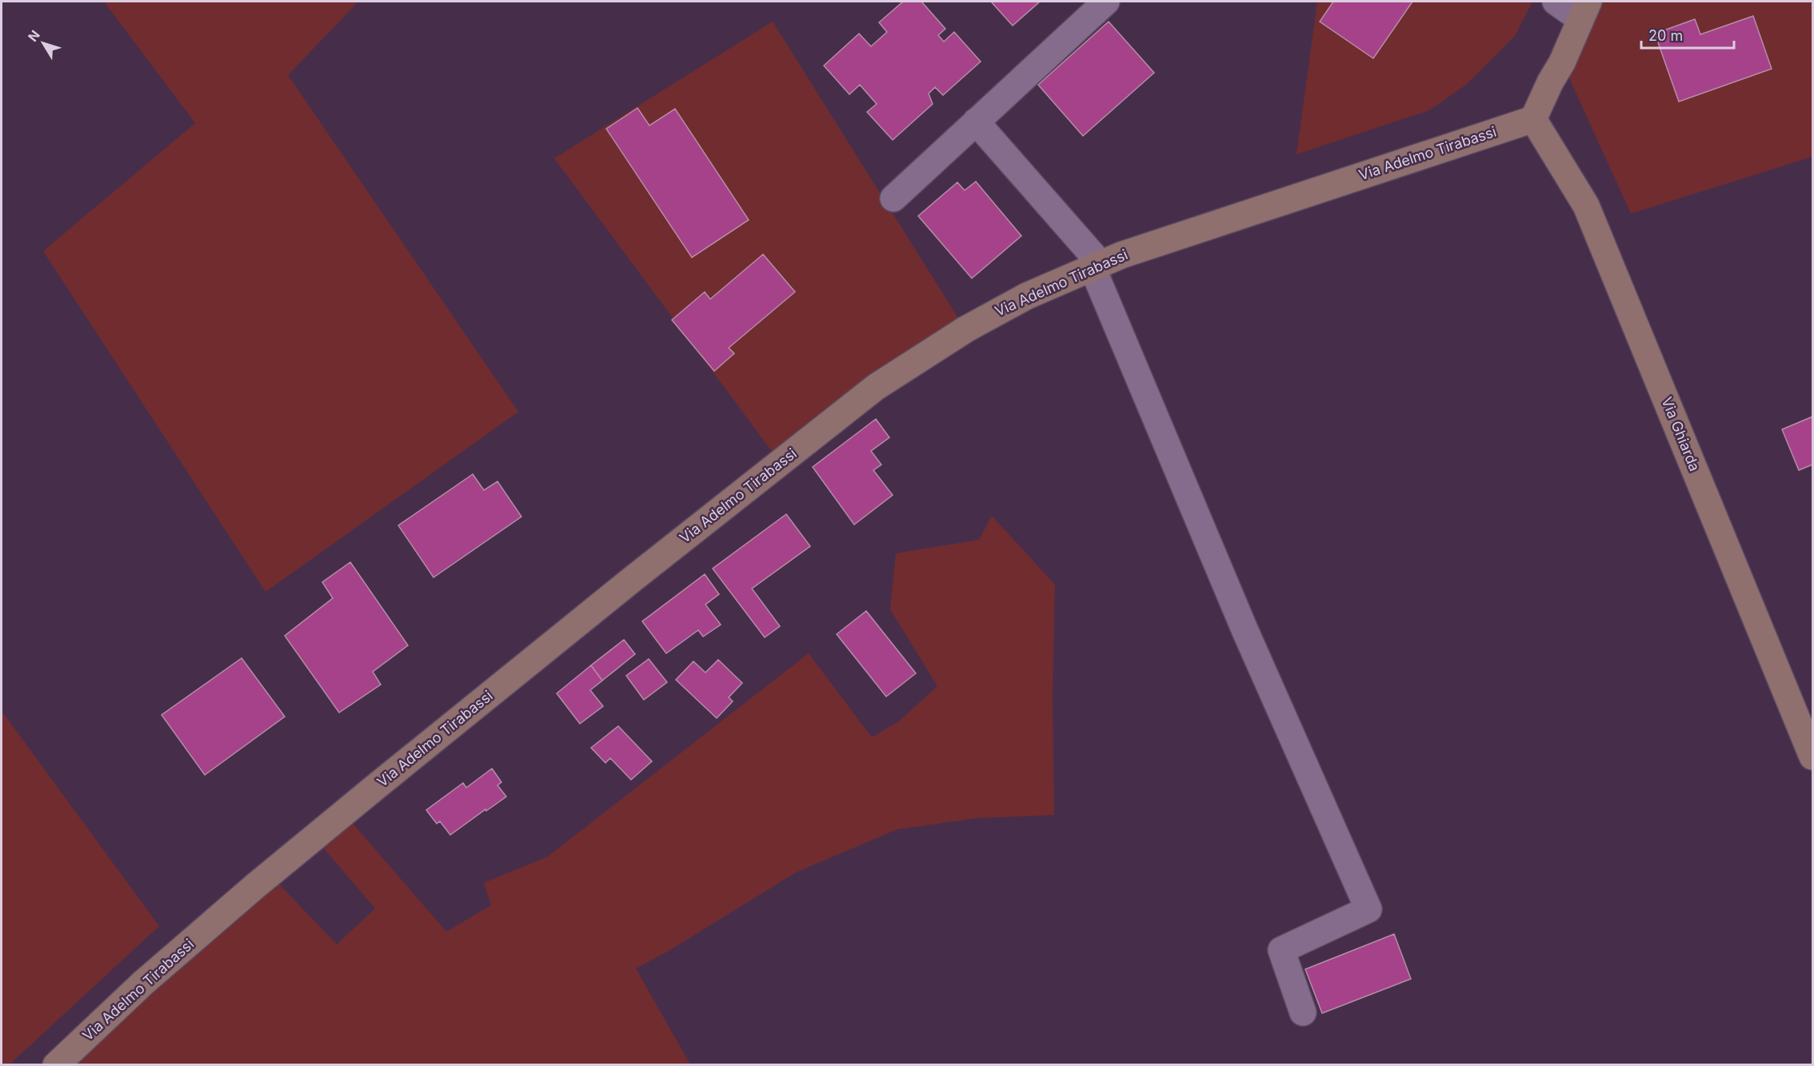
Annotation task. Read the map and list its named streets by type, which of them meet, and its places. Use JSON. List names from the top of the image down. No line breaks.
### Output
{"streets":{"street":["Via Adelmo Tirabassi","Via Ghiarda"]},"crossings":[["Via Adelmo Tirabassi","Via Ghiarda"]],"scale_bar":"20 m","north":"top left"}
